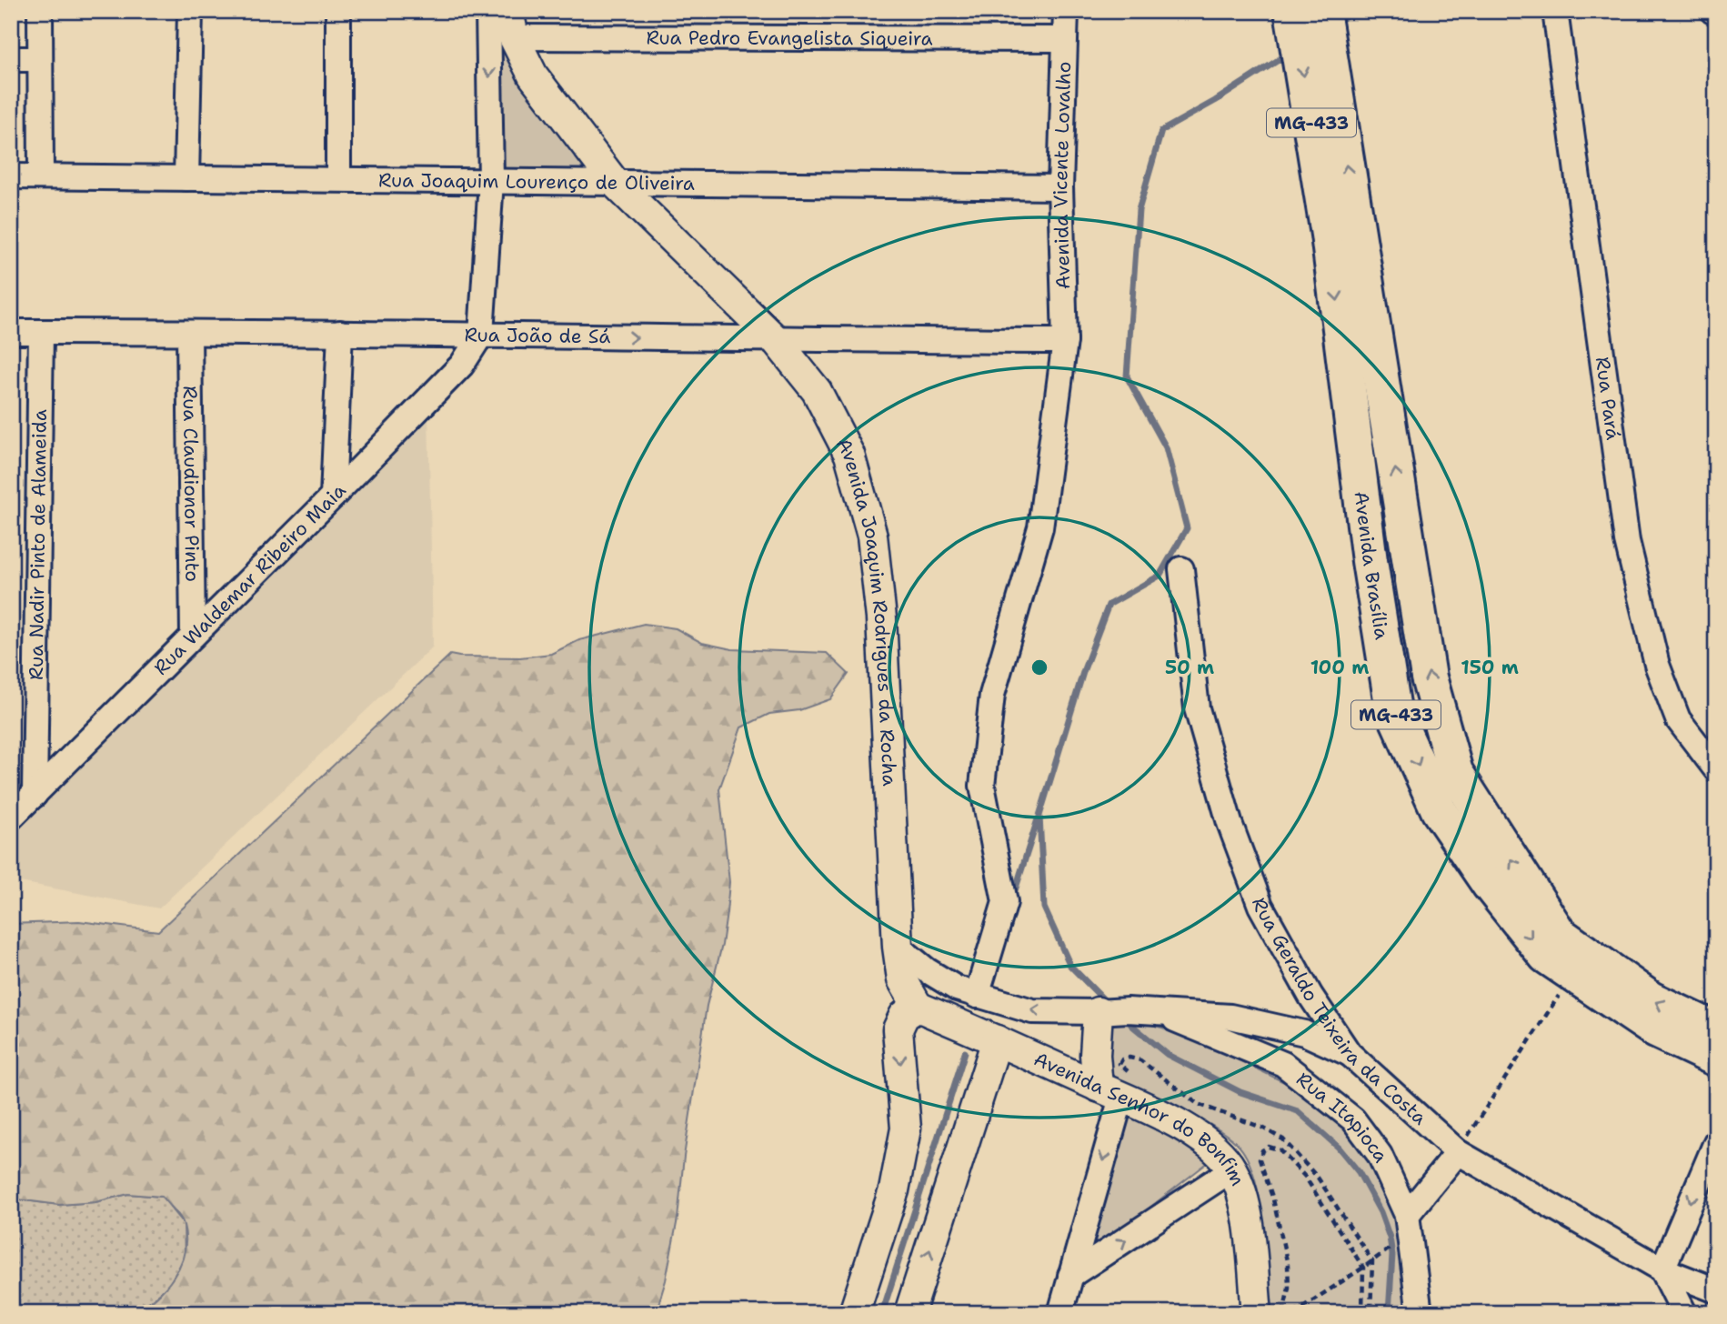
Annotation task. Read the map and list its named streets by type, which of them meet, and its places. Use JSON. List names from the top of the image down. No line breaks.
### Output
{"streets":{"main road":["MG-433","Avenida Brasília"],"street":["Rua Pedro Evangelista Siqueira","Avenida Vicente Lovalho","Rua Joaquim Lourenço de Oliveira","Rua João de Sá","Rua Pará","Rua Claudionor Pinto","Rua Nadir Pinto de Alameida","Rua Waldemar Ribeiro Maia","Avenida Joaquim Rodrigues da Rocha","Rua Geraldo Teixeira da Costa","Rua Itapioca","Avenida Senhor do Bonfim"]},"crossings":[["Rua Pedro Evangelista Siqueira","Avenida Vicente Lovalho"],["Rua Pedro Evangelista Siqueira","Avenida Joaquim Rodrigues da Rocha"],["Avenida Vicente Lovalho","Rua Joaquim Lourenço de Oliveira"],["Avenida Vicente Lovalho","Rua João de Sá"],["Rua Joaquim Lourenço de Oliveira","Avenida Joaquim Rodrigues da Rocha"],["Rua João de Sá","Rua Claudionor Pinto"],["Rua João de Sá","Rua Nadir Pinto de Alameida"],["Rua João de Sá","Rua Waldemar Ribeiro Maia"],["Rua João de Sá","Avenida Joaquim Rodrigues da Rocha"],["Rua Claudionor Pinto","Rua Waldemar Ribeiro Maia"],["Rua Nadir Pinto de Alameida","Rua Waldemar Ribeiro Maia"],["Avenida Joaquim Rodrigues da Rocha","Avenida Senhor do Bonfim"]],"rings":["50 m","100 m","150 m"]}
